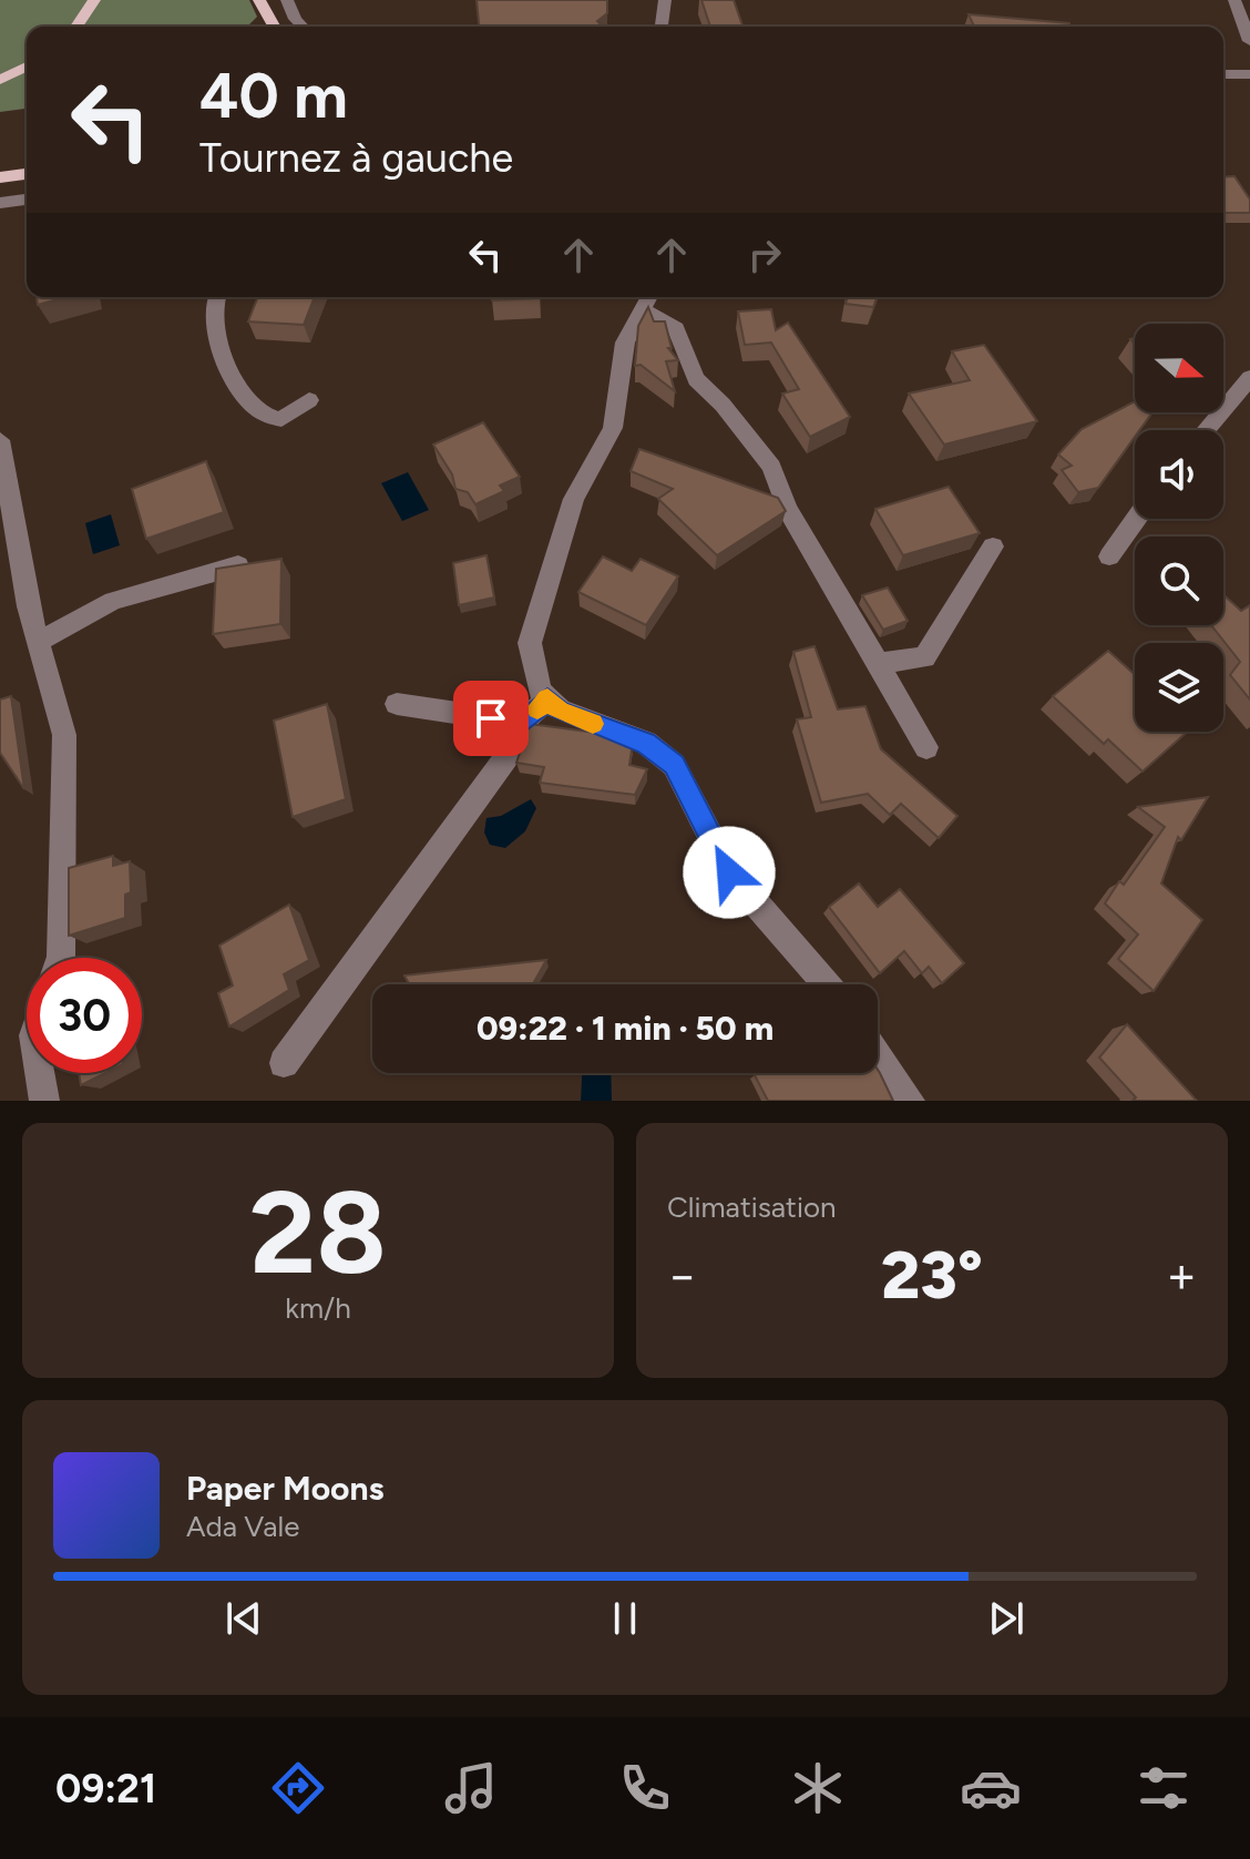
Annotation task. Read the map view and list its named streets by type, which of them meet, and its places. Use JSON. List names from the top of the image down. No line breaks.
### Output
{"north":"right","page":{"turn":["40 m","Tournez à gauche"],"limit":"30","trip":"09:22 · 1 min · 50 m","tile":[["28","km/h"],"Climatisation"],"heat":["−","23°","+"],"song":["Paper Moons","Ada Vale"],"tabs":"09:21"}}
